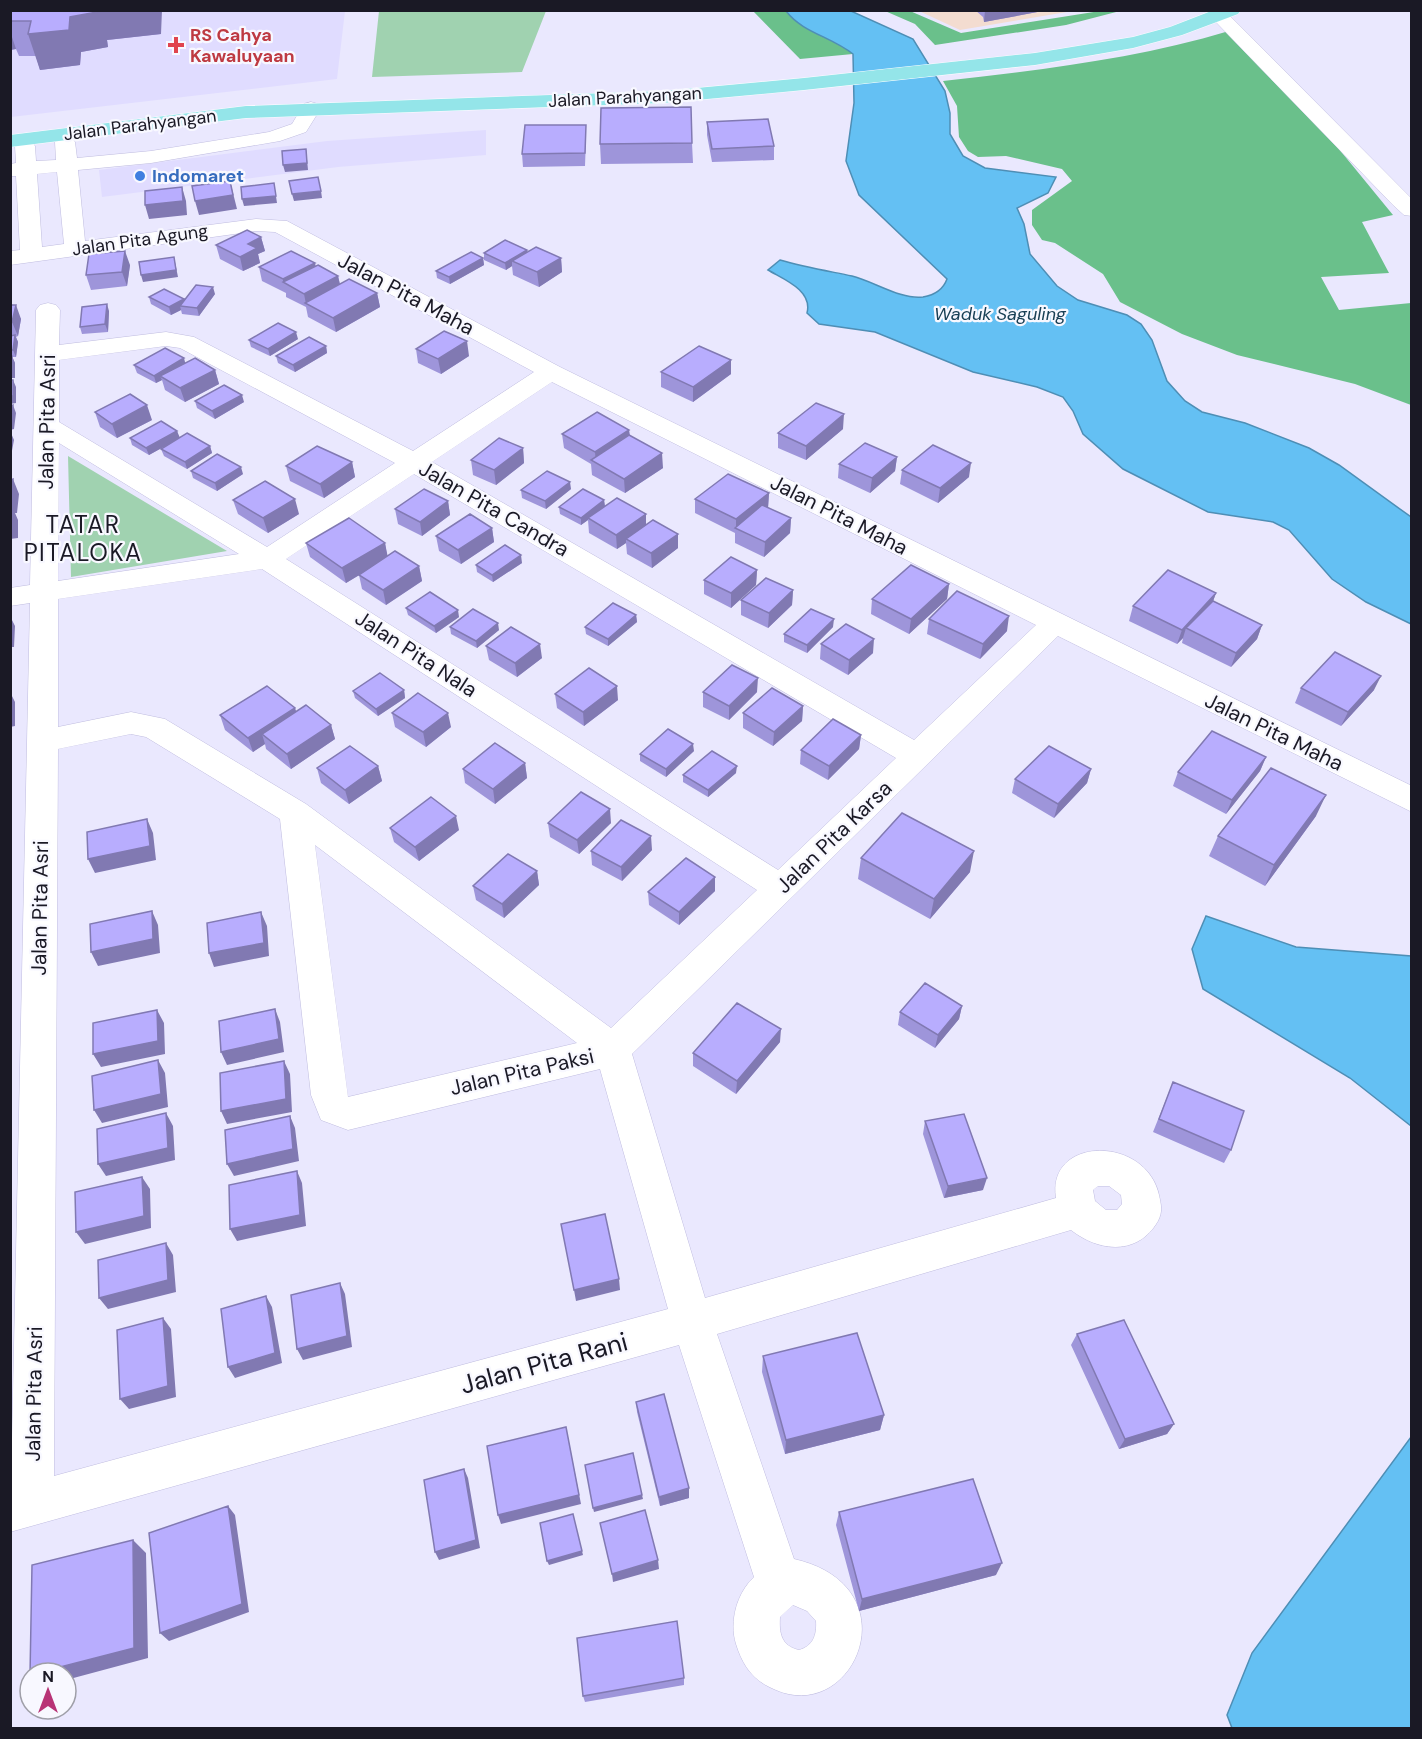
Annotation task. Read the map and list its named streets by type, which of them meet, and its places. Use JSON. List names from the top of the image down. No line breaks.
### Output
{"streets":{"main road":["Jalan Parahyangan"],"street":["Jalan Pita Agung","Jalan Pita Maha","Jalan Pita Asri","Jalan Pita Candra","Jalan Pita Nala","Jalan Pita Karsa","Jalan Pita Paksi","Jalan Pita Rani"]},"crossings":[["Jalan Pita Agung","Jalan Pita Maha"],["Jalan Pita Maha","Jalan Pita Karsa"],["Jalan Pita Asri","Jalan Pita Candra"],["Jalan Pita Asri","Jalan Pita Nala"],["Jalan Pita Asri","Jalan Pita Paksi"],["Jalan Pita Asri","Jalan Pita Rani"],["Jalan Pita Candra","Jalan Pita Karsa"],["Jalan Pita Nala","Jalan Pita Karsa"],["Jalan Pita Karsa","Jalan Pita Paksi"]],"districts":["TATAR PITALOKA"],"water":["Waduk Saguling"],"places":{"health":["RS Cahya Kawaluyaan"],"other":["Indomaret"]},"north":"top"}
